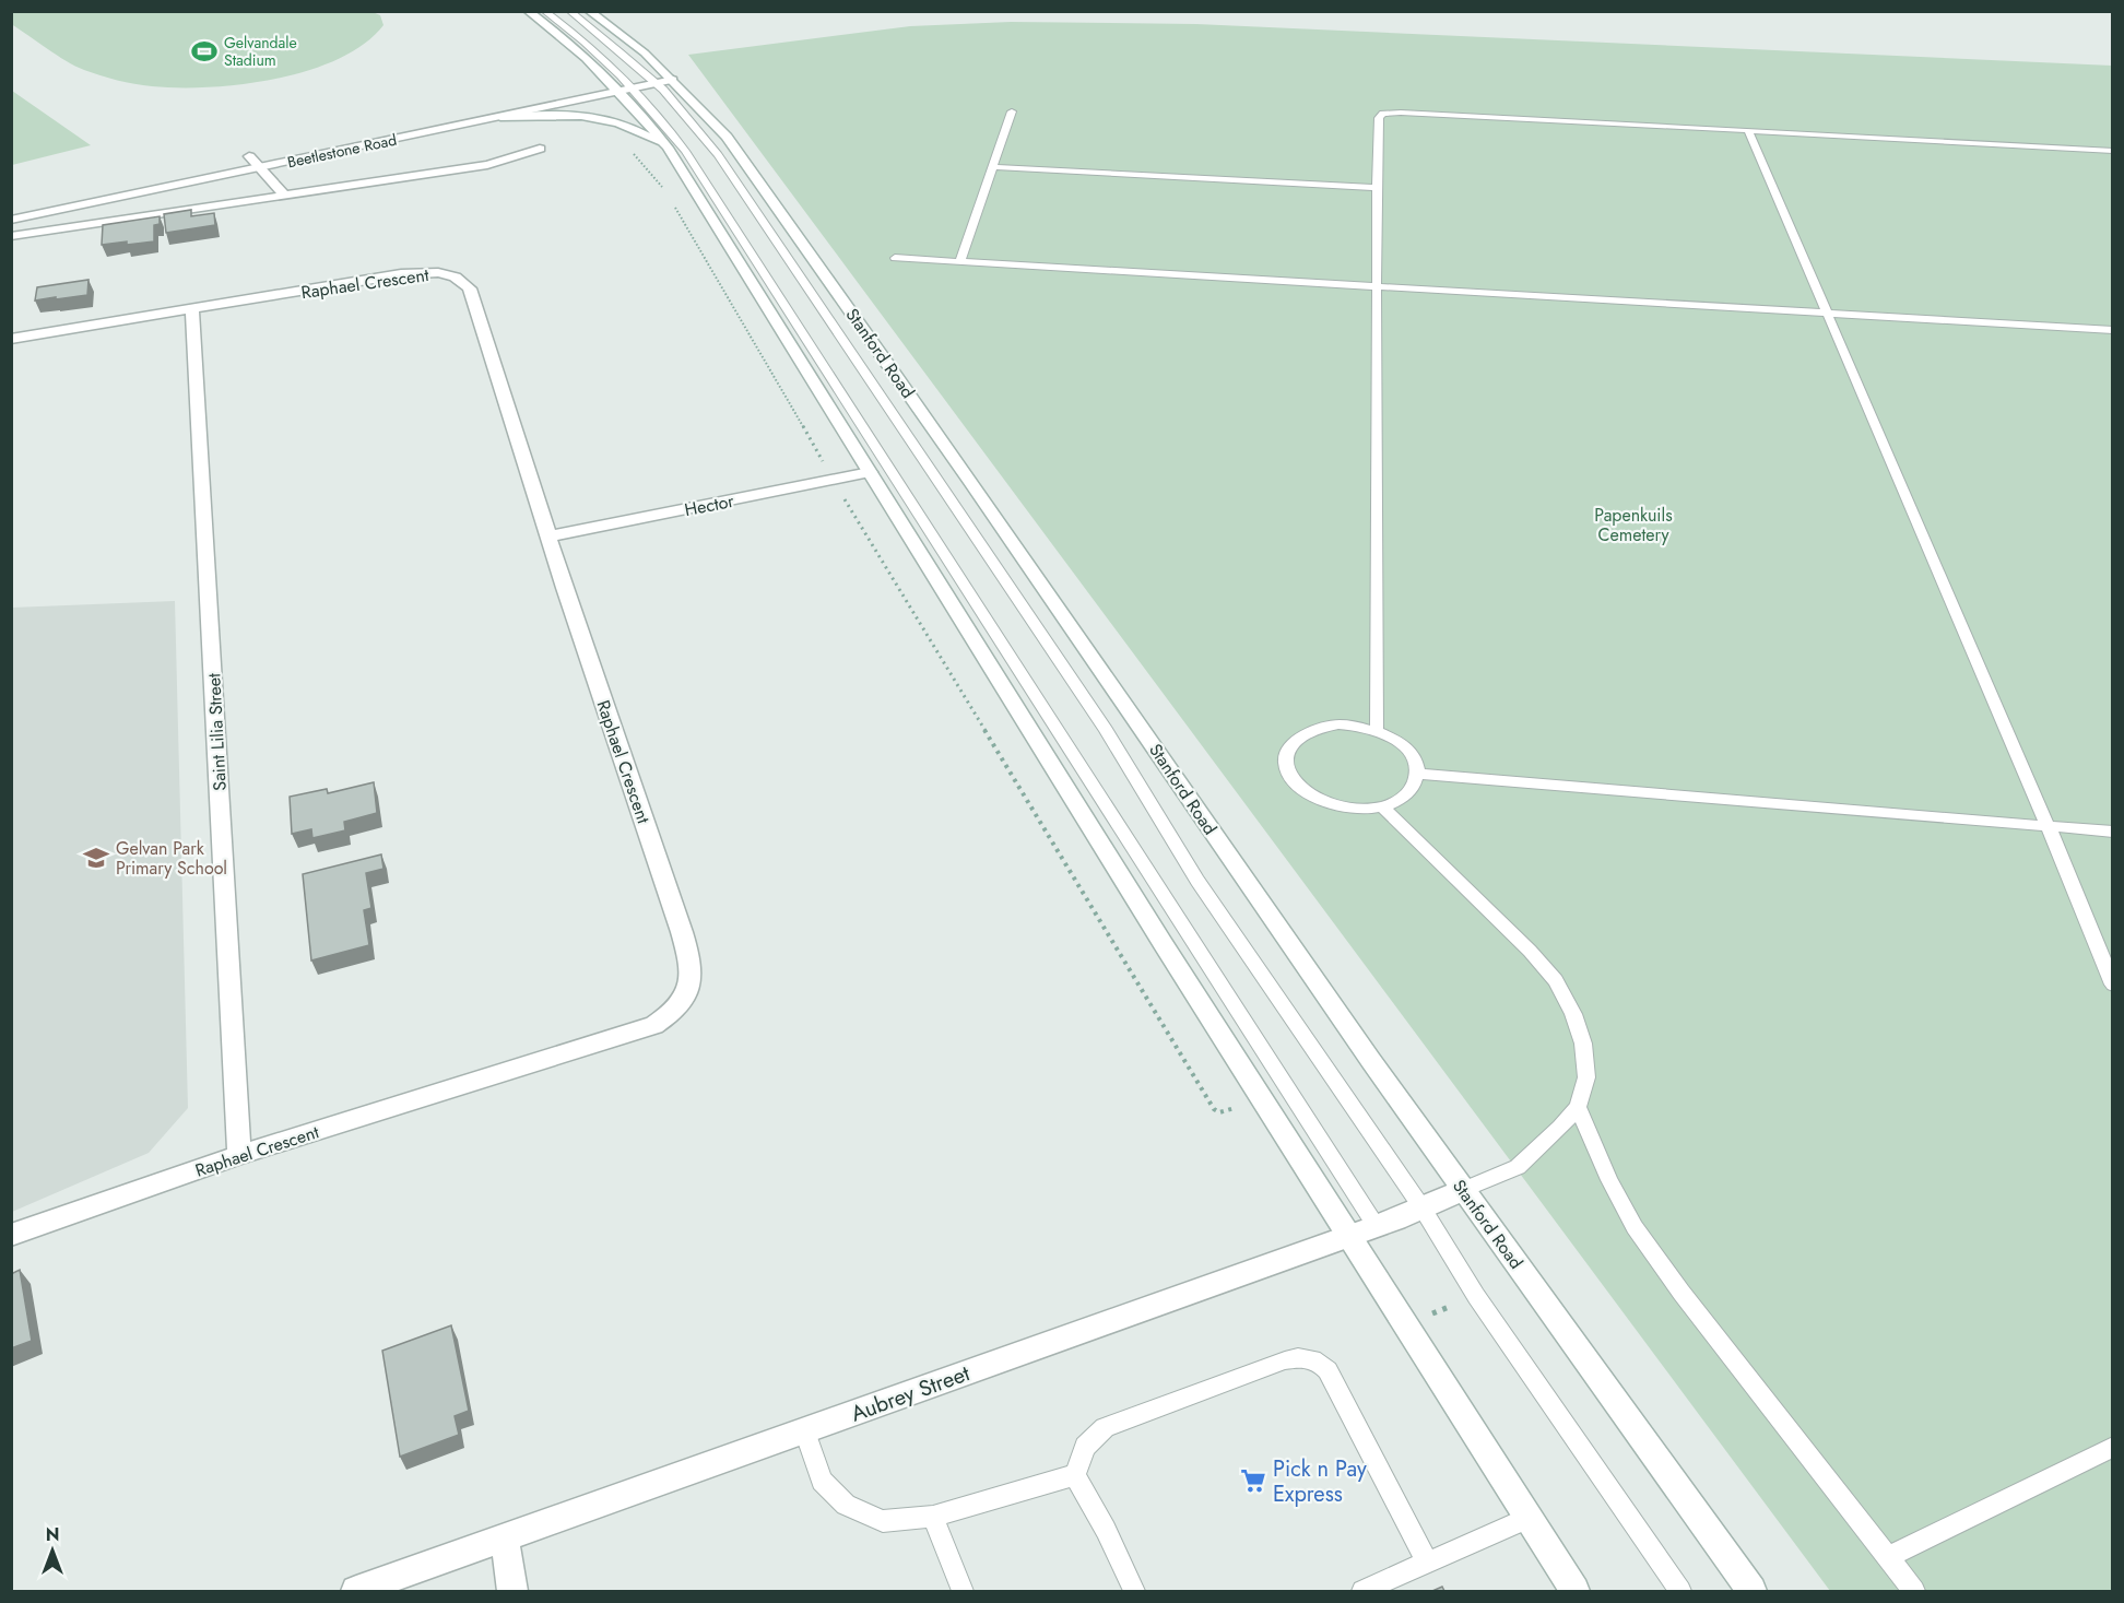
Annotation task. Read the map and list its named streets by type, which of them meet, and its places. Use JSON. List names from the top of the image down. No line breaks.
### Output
{"streets":{"street":["Beetlestone Road","Raphael Crescent","Stanford Road","Hector","Saint Lilia Street","Aubrey Street"]},"crossings":[["Beetlestone Road","Stanford Road"],["Raphael Crescent","Hector"],["Raphael Crescent","Saint Lilia Street"],["Stanford Road","Aubrey Street"]],"parks":["Papenkuils Cemetery"],"places":{"sports":["Gelvandale Stadium"],"school or university":["Gelvan Park Primary School"],"supermarket":["Pick n Pay Express"]},"north":"top"}
